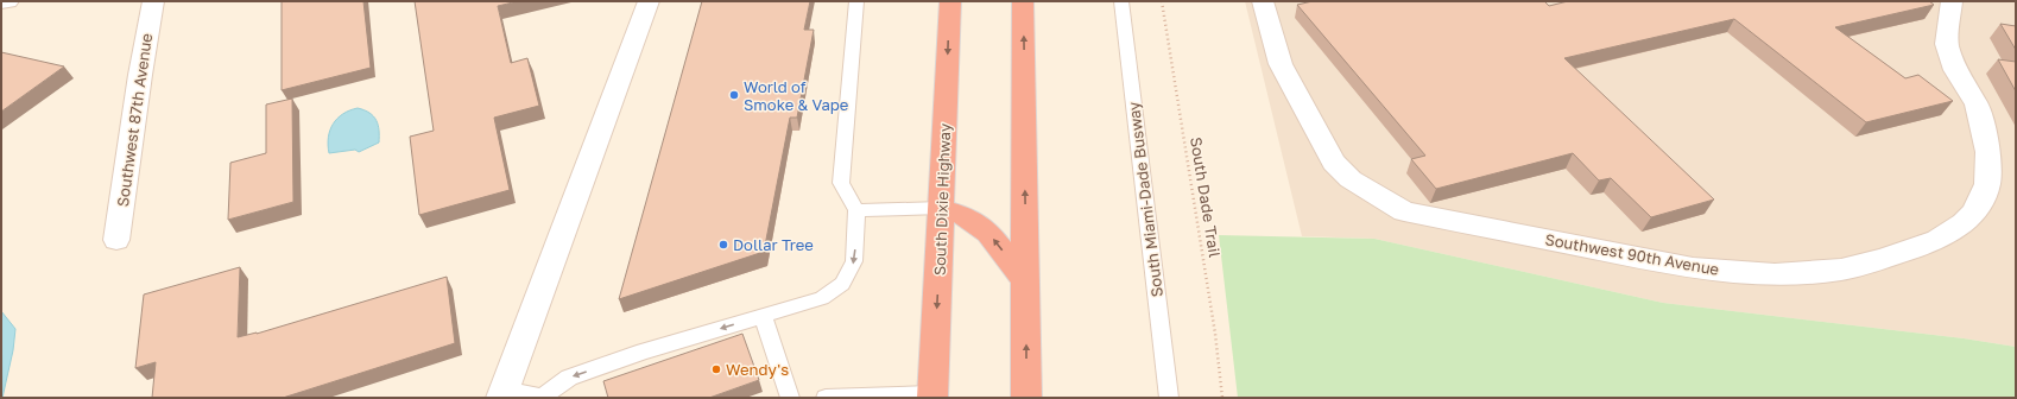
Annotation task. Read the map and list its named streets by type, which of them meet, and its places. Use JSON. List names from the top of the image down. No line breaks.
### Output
{"streets":{"highway":["South Dixie Highway"],"street":["Southwest 87th Avenue","Southwest 90th Avenue"],"lane":["South Miami-Dade Busway"],"path":["South Dade Trail"]},"places":["World of Smoke & Vape","Dollar Tree","Wendy's"]}
